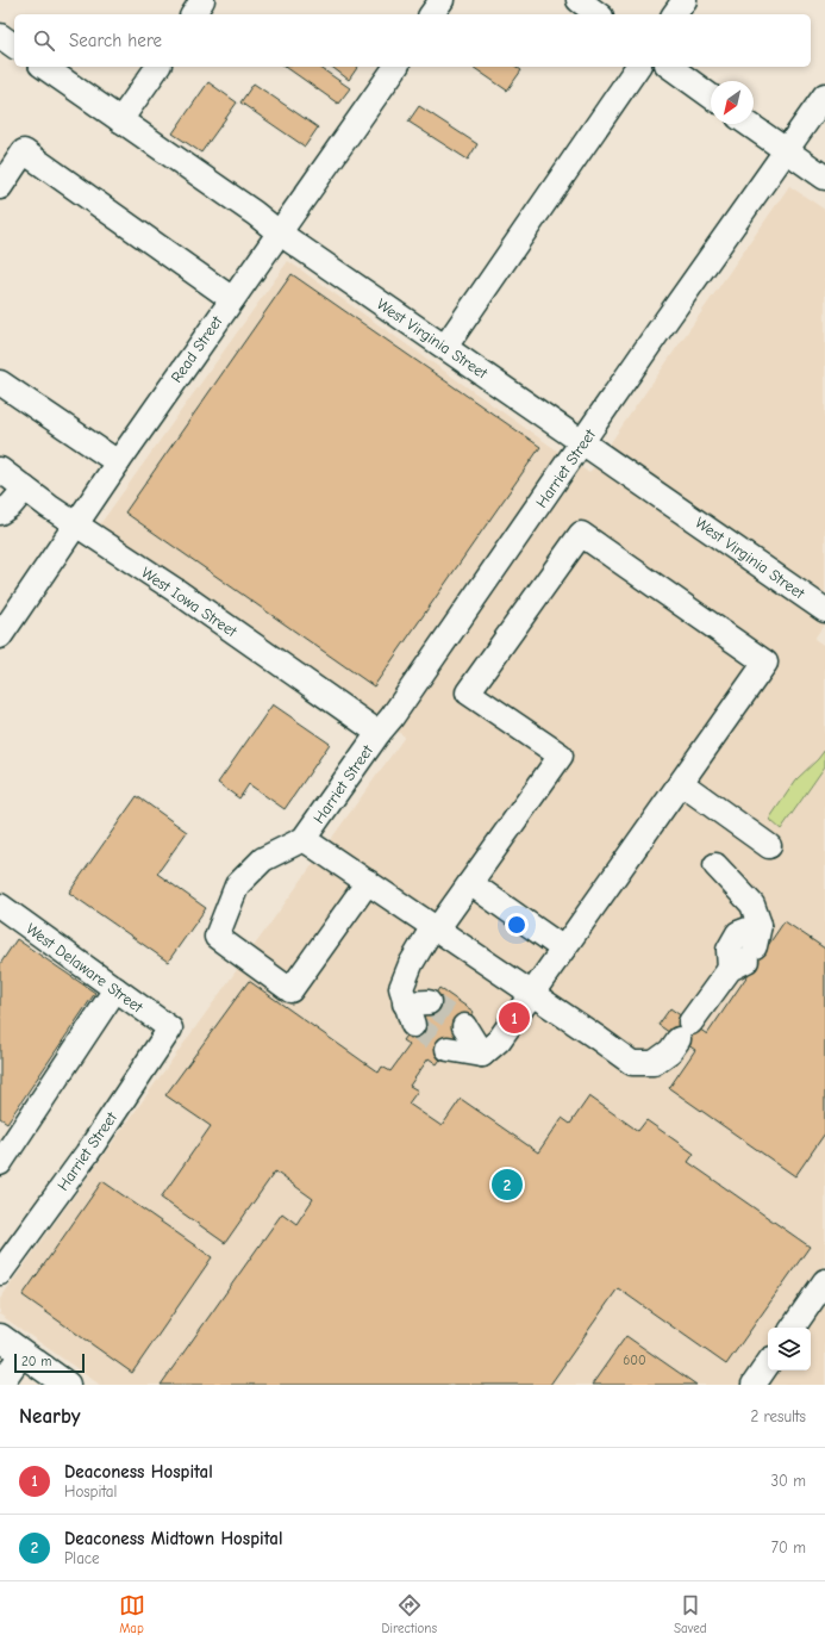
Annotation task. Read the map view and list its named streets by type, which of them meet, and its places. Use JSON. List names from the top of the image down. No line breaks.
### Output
{"streets":{"street":["West Virginia Street","Read Street","Harriet Street","West Iowa Street","West Delaware Street"]},"crossings":[["West Virginia Street","Read Street"],["West Virginia Street","Harriet Street"],["Read Street","West Iowa Street"],["Harriet Street","West Iowa Street"],["Harriet Street","West Delaware Street"]],"house_numbers":["600"],"scale_bar":"20 m","north":"bottom left","page":{"search":"Search here","pins":["1","2"],"scale":"20 m","heading":["Nearby","2 results"],"list":[{"mark":"1","name":"Deaconess Hospital","note":"Hospital","value":"30 m"},{"mark":"2","name":"Deaconess Midtown Hospital","note":"Place","value":"70 m"}],"nav":["Map","Directions","Saved"]}}
